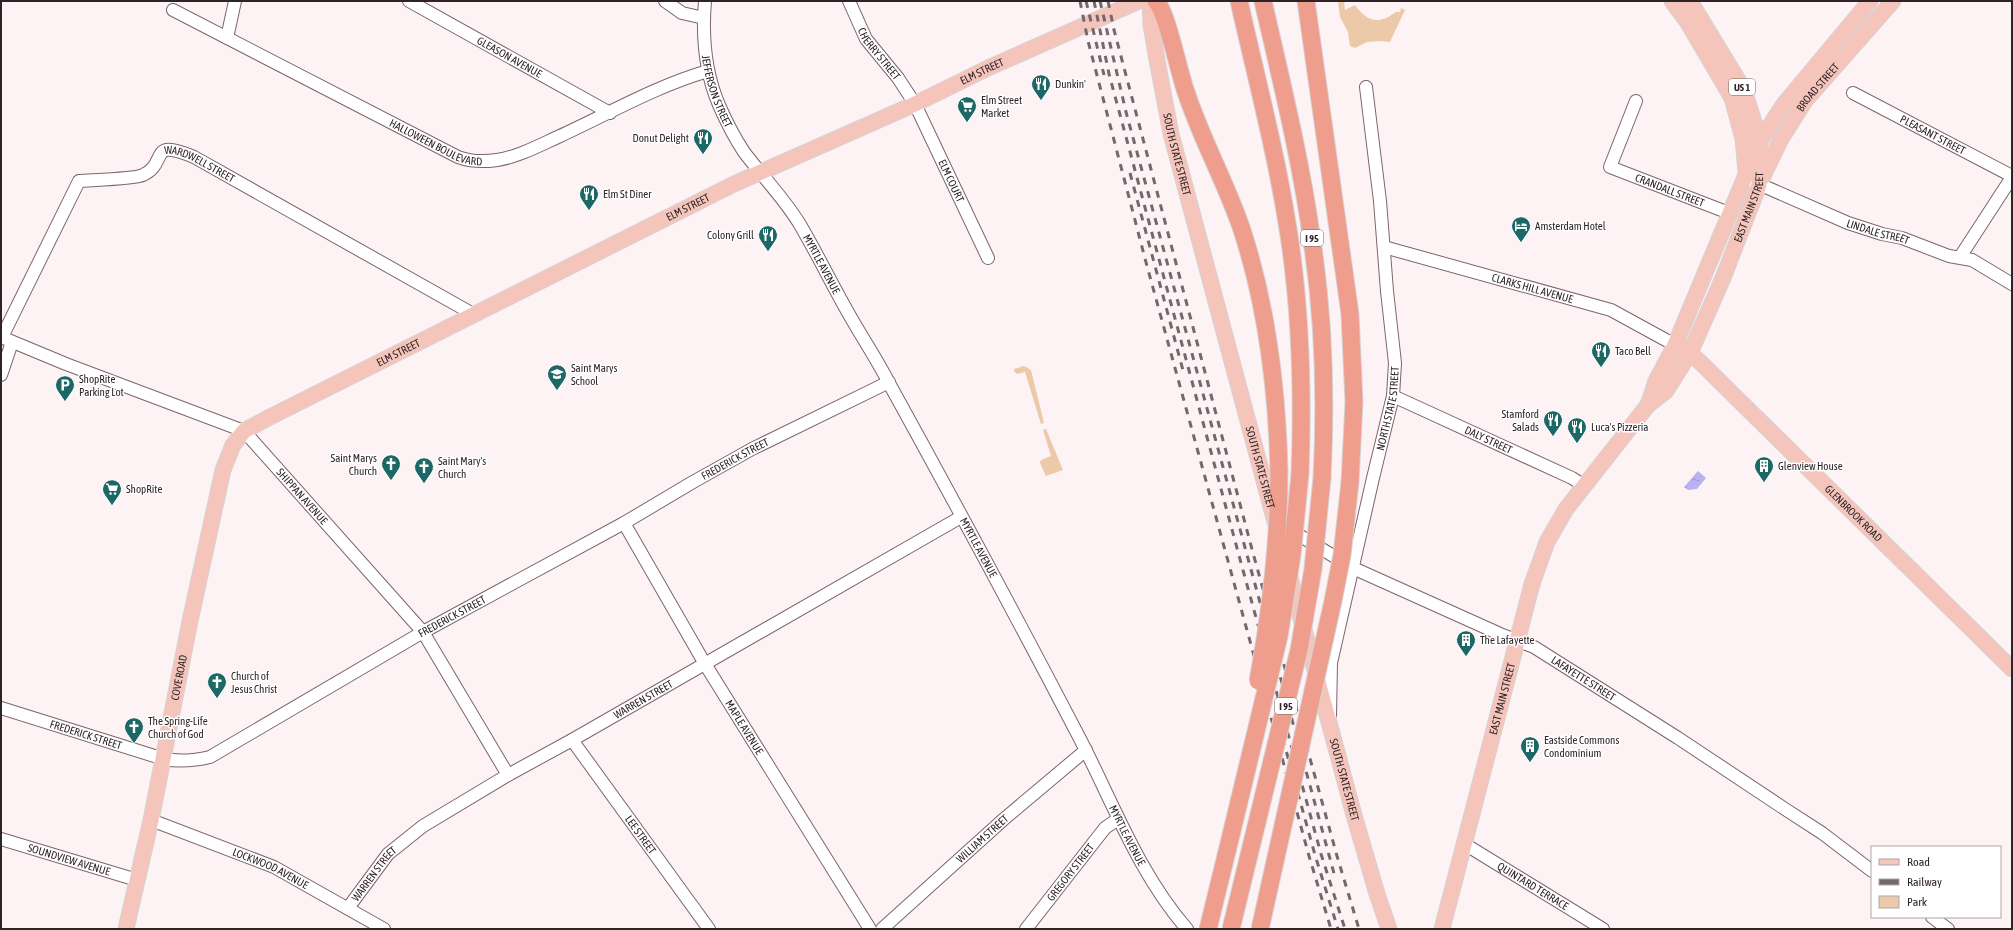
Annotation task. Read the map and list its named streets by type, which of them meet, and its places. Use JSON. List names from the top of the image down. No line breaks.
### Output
{"streets":{"highway":["I 95"],"main road":["ELM STREET","US 1","BROAD STREET","SOUTH STATE STREET","EAST MAIN STREET","GLENBROOK ROAD","COVE ROAD"],"street":["CHERRY STREET","GLEASON AVENUE","JEFFERSON STREET","PLEASANT STREET","HALLOWEEN BOULEVARD","WARDWELL STREET","ELM COURT","CRANDALL STREET","LINDALE STREET","MYRTLE AVENUE","CLARKS HILL AVENUE","NORTH STATE STREET","DALY STREET","FREDERICK STREET","SHIPPAN AVENUE","LAFAYETTE STREET","WARREN STREET","MAPLE AVENUE","LEE STREET","WILLIAM STREET","SOUNDVIEW AVENUE","LOCKWOOD AVENUE","GREGORY STREET","QUINTARD TERRACE"]},"crossings":[["CHERRY STREET","ELM STREET"],["CHERRY STREET","ELM COURT"],["GLEASON AVENUE","HALLOWEEN BOULEVARD"],["ELM STREET","JEFFERSON STREET"],["ELM STREET","WARDWELL STREET"],["ELM STREET","ELM COURT"],["ELM STREET","MYRTLE AVENUE"],["ELM STREET","SHIPPAN AVENUE"],["ELM STREET","COVE ROAD"],["BROAD STREET","EAST MAIN STREET"],["BROAD STREET","LINDALE STREET"],["JEFFERSON STREET","HALLOWEEN BOULEVARD"],["JEFFERSON STREET","MYRTLE AVENUE"],["SOUTH STATE STREET","NORTH STATE STREET"],["SOUTH STATE STREET","LAFAYETTE STREET"],["WARDWELL STREET","SHIPPAN AVENUE"],["CRANDALL STREET","EAST MAIN STREET"],["EAST MAIN STREET","LINDALE STREET"],["EAST MAIN STREET","CLARKS HILL AVENUE"],["EAST MAIN STREET","DALY STREET"],["EAST MAIN STREET","GLENBROOK ROAD"],["EAST MAIN STREET","LAFAYETTE STREET"],["EAST MAIN STREET","QUINTARD TERRACE"],["MYRTLE AVENUE","FREDERICK STREET"],["MYRTLE AVENUE","WARREN STREET"],["MYRTLE AVENUE","WILLIAM STREET"],["MYRTLE AVENUE","GREGORY STREET"],["CLARKS HILL AVENUE","NORTH STATE STREET"],["CLARKS HILL AVENUE","GLENBROOK ROAD"],["NORTH STATE STREET","DALY STREET"],["NORTH STATE STREET","LAFAYETTE STREET"],["FREDERICK STREET","SHIPPAN AVENUE"],["FREDERICK STREET","COVE ROAD"],["FREDERICK STREET","MAPLE AVENUE"],["SHIPPAN AVENUE","COVE ROAD"],["SHIPPAN AVENUE","WARREN STREET"],["COVE ROAD","SOUNDVIEW AVENUE"],["COVE ROAD","LOCKWOOD AVENUE"],["WARREN STREET","MAPLE AVENUE"],["WARREN STREET","LEE STREET"],["WARREN STREET","LOCKWOOD AVENUE"]],"places":{"restaurant":["Dunkin'","Donut Delight","Elm St Diner","Colony Grill","Taco Bell","Stamford Salads","Luca's Pizzeria"],"supermarket":["Elm Street Market","ShopRite"],"hotel":["Amsterdam Hotel"],"school or university":["Saint Marys School"],"parking":["ShopRite Parking Lot"],"church":["Saint Marys Church","Saint Mary's Church","Church of Jesus Christ","The Spring-Life Church of God"],"building":["Glenview House","The Lafayette","Eastside Commons Condominium"]},"legend":["Road","Railway","Park"]}
